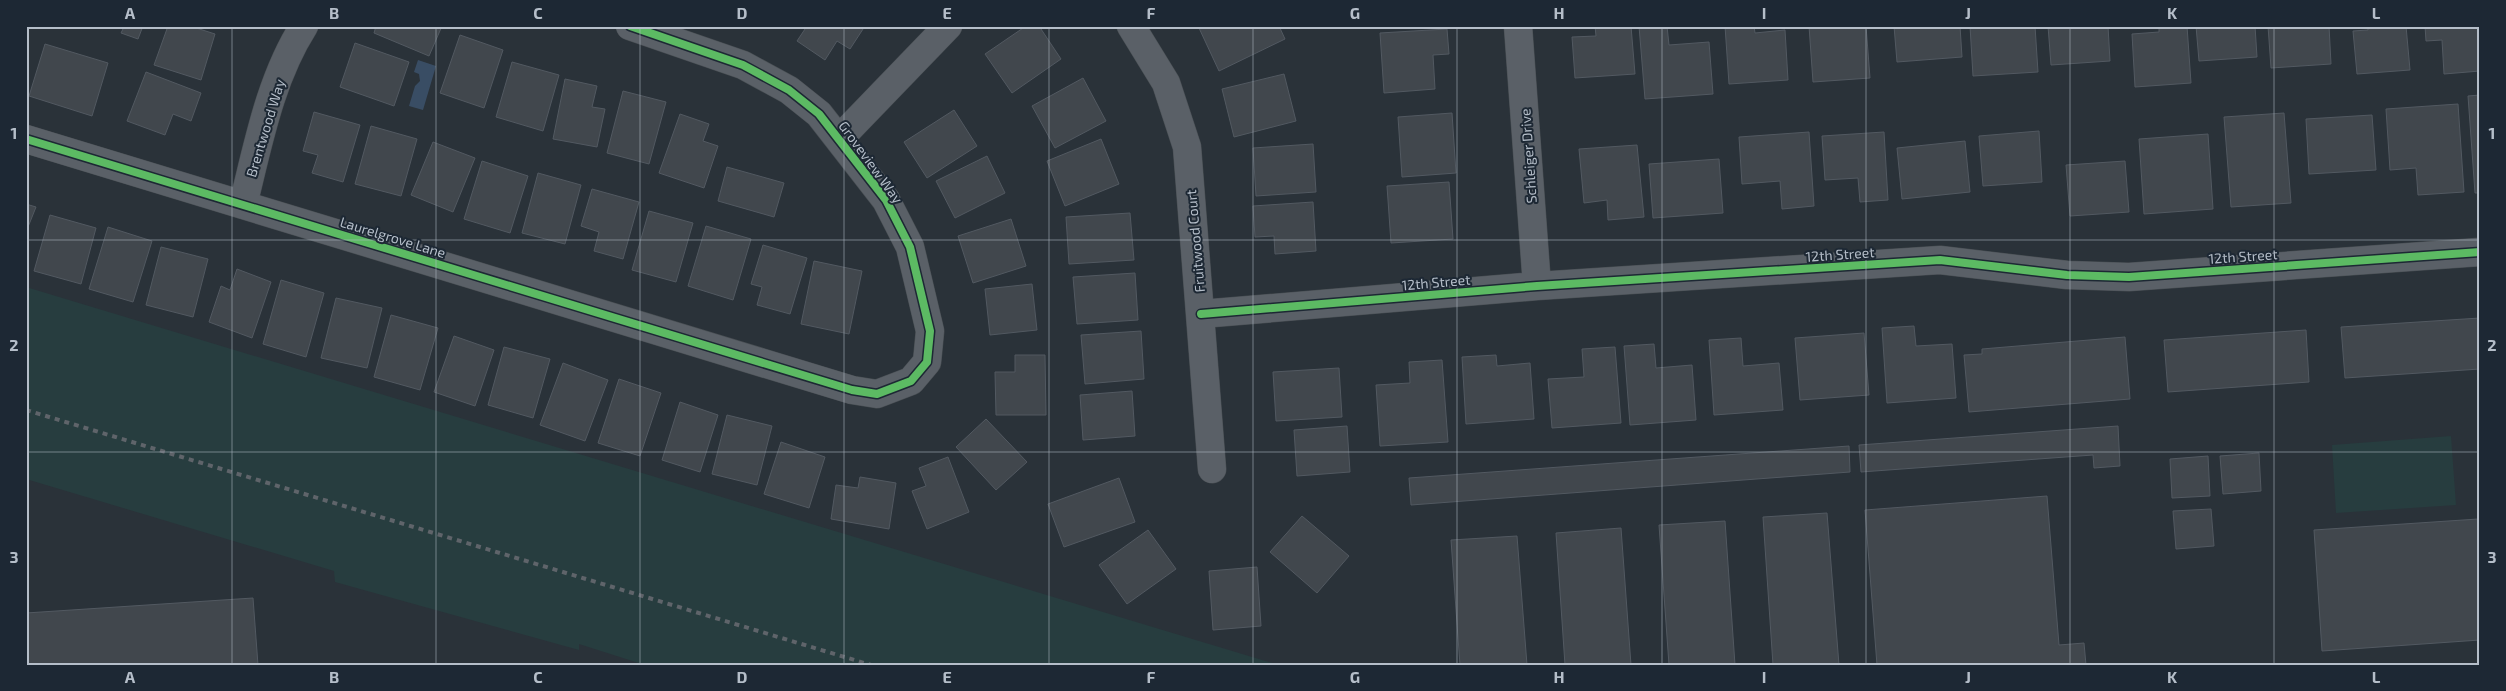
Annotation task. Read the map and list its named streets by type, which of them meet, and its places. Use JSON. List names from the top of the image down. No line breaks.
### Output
{"streets":{"street":["Brentwood Way","Schleiger Drive","Groveview Way","Laurelgrove Lane","Fruitwood Court","12th Street"]},"crossings":[["Brentwood Way","Laurelgrove Lane"],["Schleiger Drive","12th Street"],["Groveview Way","Laurelgrove Lane"],["Fruitwood Court","12th Street"]],"grid":{"columns":["A","B","C","D","E","F","G","H","I","J","K","L"],"rows":["1","2","3"]}}
